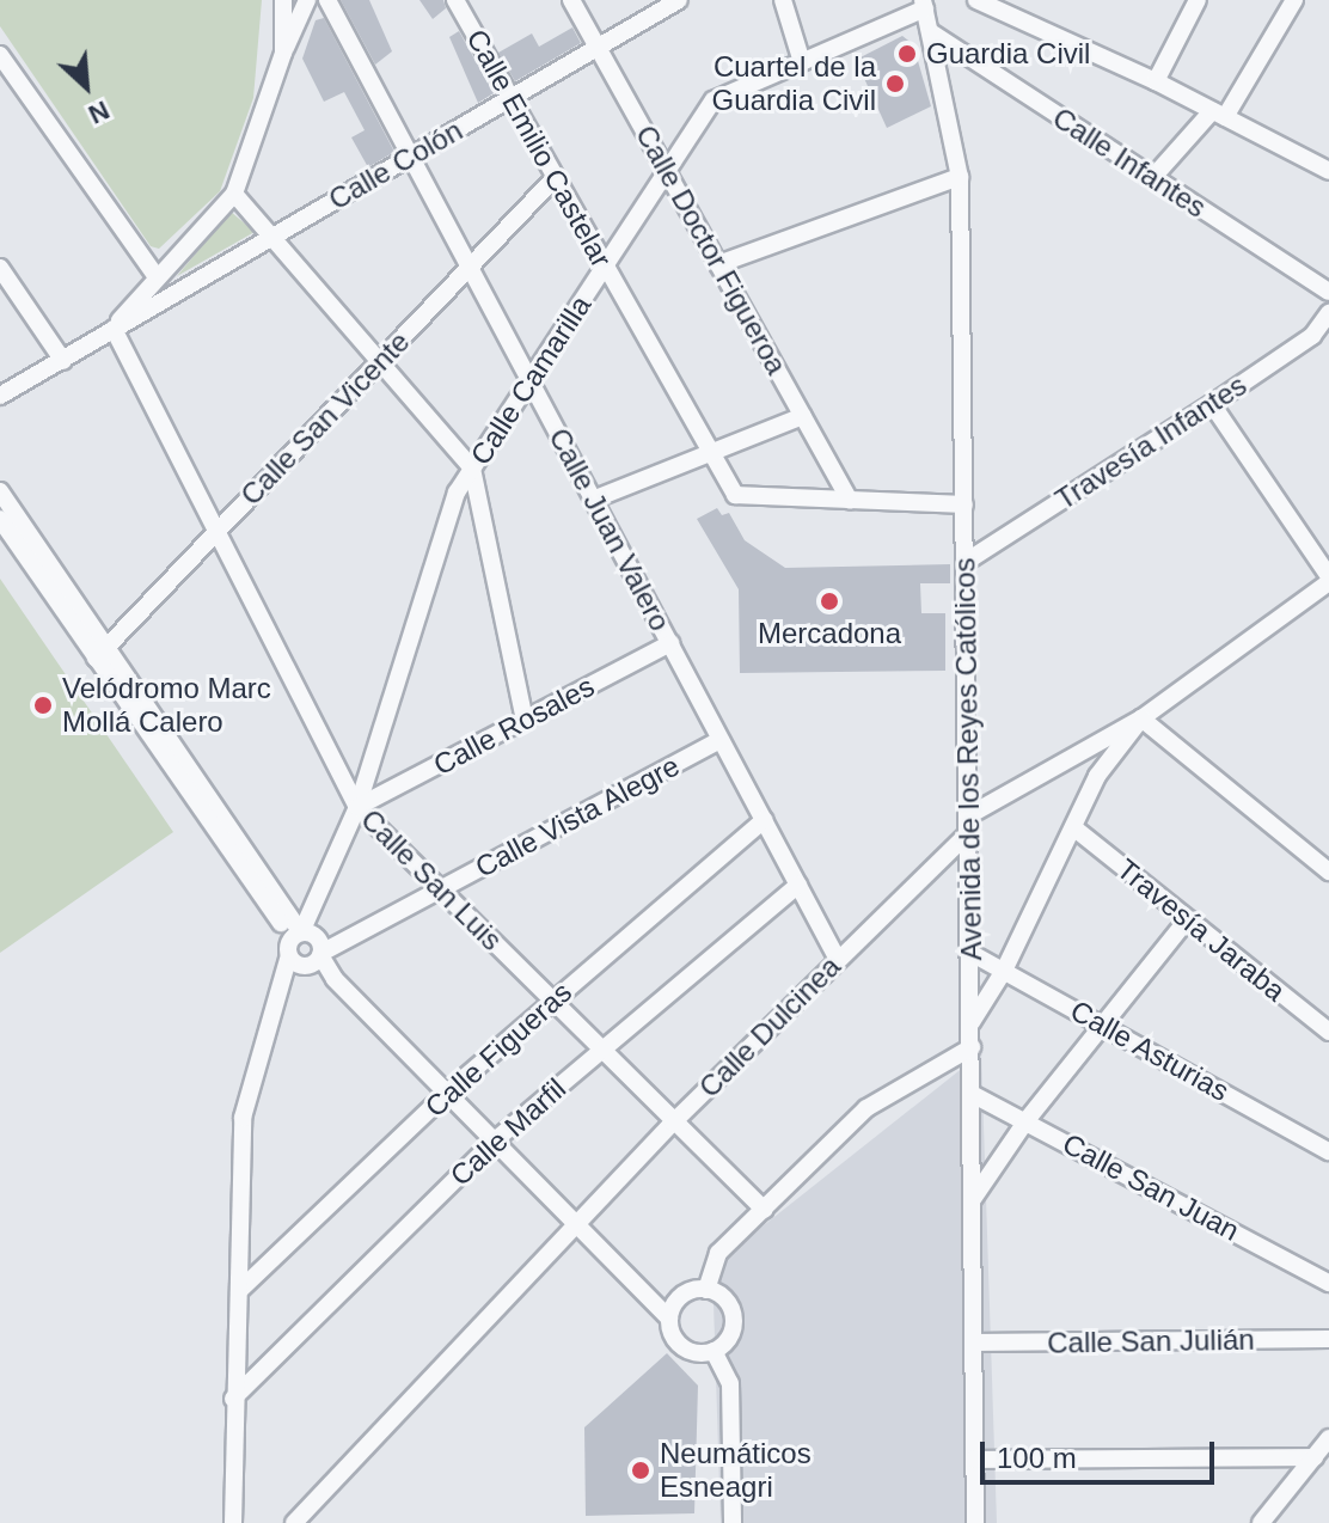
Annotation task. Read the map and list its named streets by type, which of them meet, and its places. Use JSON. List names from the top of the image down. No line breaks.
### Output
{"streets":{"street":["Calle Emilio Castelar","Calle Infantes","Calle Colón","Calle Doctor Figueroa","Calle Camarilla","Calle San Vicente","Travesía Infantes","Calle Juan Valero","Calle Rosales","Avenida de los Reyes Católicos","Calle Vista Alegre","Calle San Luis","Travesía Jaraba","Calle Dulcinea","Calle Figueras","Calle Asturias","Calle Marfil","Calle San Juan","Calle San Julián"]},"crossings":[["Calle Emilio Castelar","Calle Colón"],["Calle Emilio Castelar","Calle Doctor Figueroa"],["Calle Emilio Castelar","Calle Camarilla"],["Calle Emilio Castelar","Calle San Vicente"],["Calle Emilio Castelar","Avenida de los Reyes Católicos"],["Calle Infantes","Avenida de los Reyes Católicos"],["Calle Colón","Calle Doctor Figueroa"],["Calle Colón","Calle Juan Valero"],["Calle Colón","Calle San Luis"],["Calle Doctor Figueroa","Calle Camarilla"],["Calle Camarilla","Calle Juan Valero"],["Calle Camarilla","Calle Rosales"],["Calle Camarilla","Avenida de los Reyes Católicos"],["Calle Camarilla","Calle Vista Alegre"],["Calle Camarilla","Calle San Luis"],["Calle Camarilla","Calle Figueras"],["Calle Camarilla","Calle Marfil"],["Calle San Vicente","Calle Juan Valero"],["Calle San Vicente","Calle San Luis"],["Travesía Infantes","Avenida de los Reyes Católicos"],["Calle Juan Valero","Calle Rosales"],["Calle Juan Valero","Calle Vista Alegre"],["Calle Juan Valero","Calle Dulcinea"],["Calle Juan Valero","Calle Figueras"],["Calle Juan Valero","Calle Marfil"],["Calle Rosales","Calle San Luis"],["Avenida de los Reyes Católicos","Calle Dulcinea"],["Avenida de los Reyes Católicos","Calle Asturias"],["Avenida de los Reyes Católicos","Calle San Juan"],["Avenida de los Reyes Católicos","Calle San Julián"],["Calle Vista Alegre","Calle San Luis"],["Calle San Luis","Calle Dulcinea"],["Calle San Luis","Calle Figueras"],["Calle San Luis","Calle Marfil"]],"places":["Guardia Civil","Cuartel de la Guardia Civil","Mercadona","Velódromo Marc Mollá Calero","Neumáticos Esneagri"],"scale_bar":"100 m","north":"bottom right"}
